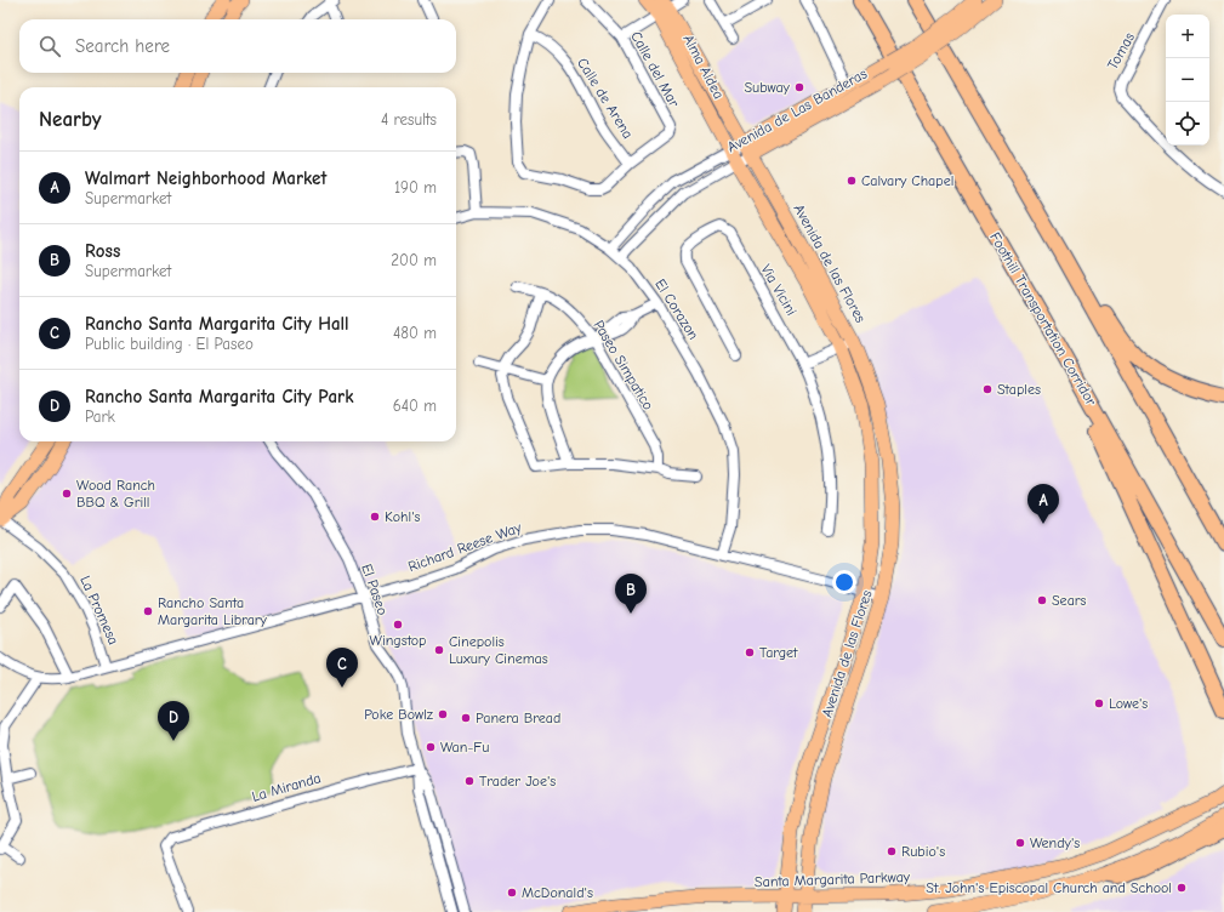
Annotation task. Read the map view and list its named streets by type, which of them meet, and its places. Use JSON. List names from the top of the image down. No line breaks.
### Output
{"streets":{"highway":["Foothill Transportation Corridor"],"main road":["Alma Aldea","Avenida de Las Banderas","Avenida de las Flores","Santa Margarita Parkway"],"street":["Tomas","Calle del Mar","Calle de Arena","Via Vicini","El Corazon","Paseo Simpatico","Richard Reese Way","El Paseo","La Promesa","La Miranda"]},"crossings":[["Alma Aldea","Avenida de Las Banderas"],["Alma Aldea","Avenida de las Flores"],["Calle del Mar","Calle de Arena"],["Avenida de Las Banderas","Avenida de las Flores"],["Avenida de Las Banderas","El Corazon"],["Avenida de las Flores","Richard Reese Way"],["Avenida de las Flores","Santa Margarita Parkway"],["El Corazon","Richard Reese Way"],["Richard Reese Way","El Paseo"],["Richard Reese Way","La Promesa"],["El Paseo","La Miranda"]],"places":["Subway","Calvary Chapel","Staples","Wood Ranch BBQ & Grill","Kohl's","Sears","Rancho Santa Margarita Library","Wingstop","Cinepolis Luxury Cinemas","Target","Lowe's","Poke Bowlz","Panera Bread","Wan-Fu","Trader Joe's","Wendy's","Rubio's","St. John's Episcopal Church and School","McDonald's"],"page":{"map_buttons":["+","−"],"search":"Search here","heading":["Nearby","4 results"],"list":[{"mark":"A","name":"Walmart Neighborhood Market","note":"Supermarket","value":"190 m"},{"mark":"B","name":"Ross","note":"Supermarket","value":"200 m"},{"mark":"C","name":"Rancho Santa Margarita City Hall","note":"Public building · El Paseo","value":"480 m"},{"mark":"D","name":"Rancho Santa Margarita City Park","note":"Park","value":"640 m"}],"pins":["A","B","C","D"]}}
